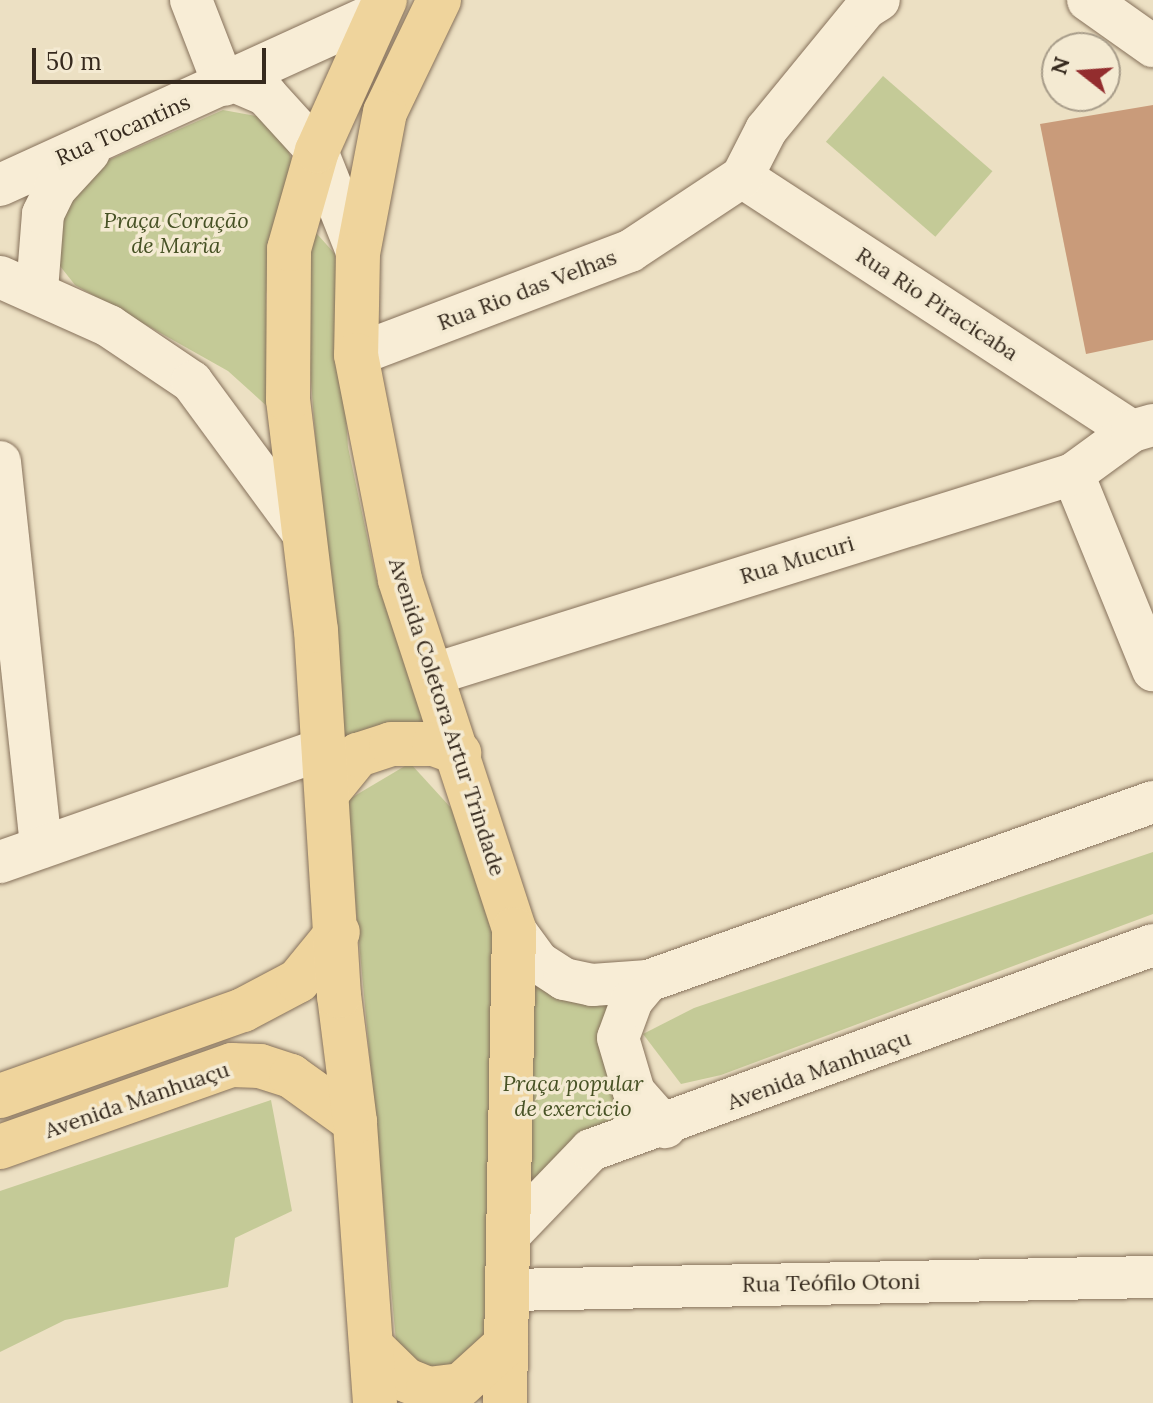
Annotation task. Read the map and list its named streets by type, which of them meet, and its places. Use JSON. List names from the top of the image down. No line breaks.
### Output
{"streets":{"main road":["Avenida Coletora Artur Trindade","Avenida Manhuaçu"],"street":["Rua Tocantins","Rua Rio das Velhas","Rua Rio Piracicaba","Rua Mucuri","Rua Teófilo Otoni"]},"crossings":[["Rua Rio das Velhas","Rua Rio Piracicaba"],["Rua Rio das Velhas","Avenida Coletora Artur Trindade"],["Rua Rio Piracicaba","Rua Mucuri"],["Rua Mucuri","Avenida Coletora Artur Trindade"],["Avenida Coletora Artur Trindade","Avenida Manhuaçu"],["Avenida Coletora Artur Trindade","Rua Teófilo Otoni"]],"parks":["Praça Coração de Maria","Praça popular de exercicio"],"scale_bar":"50 m","north":"left"}
